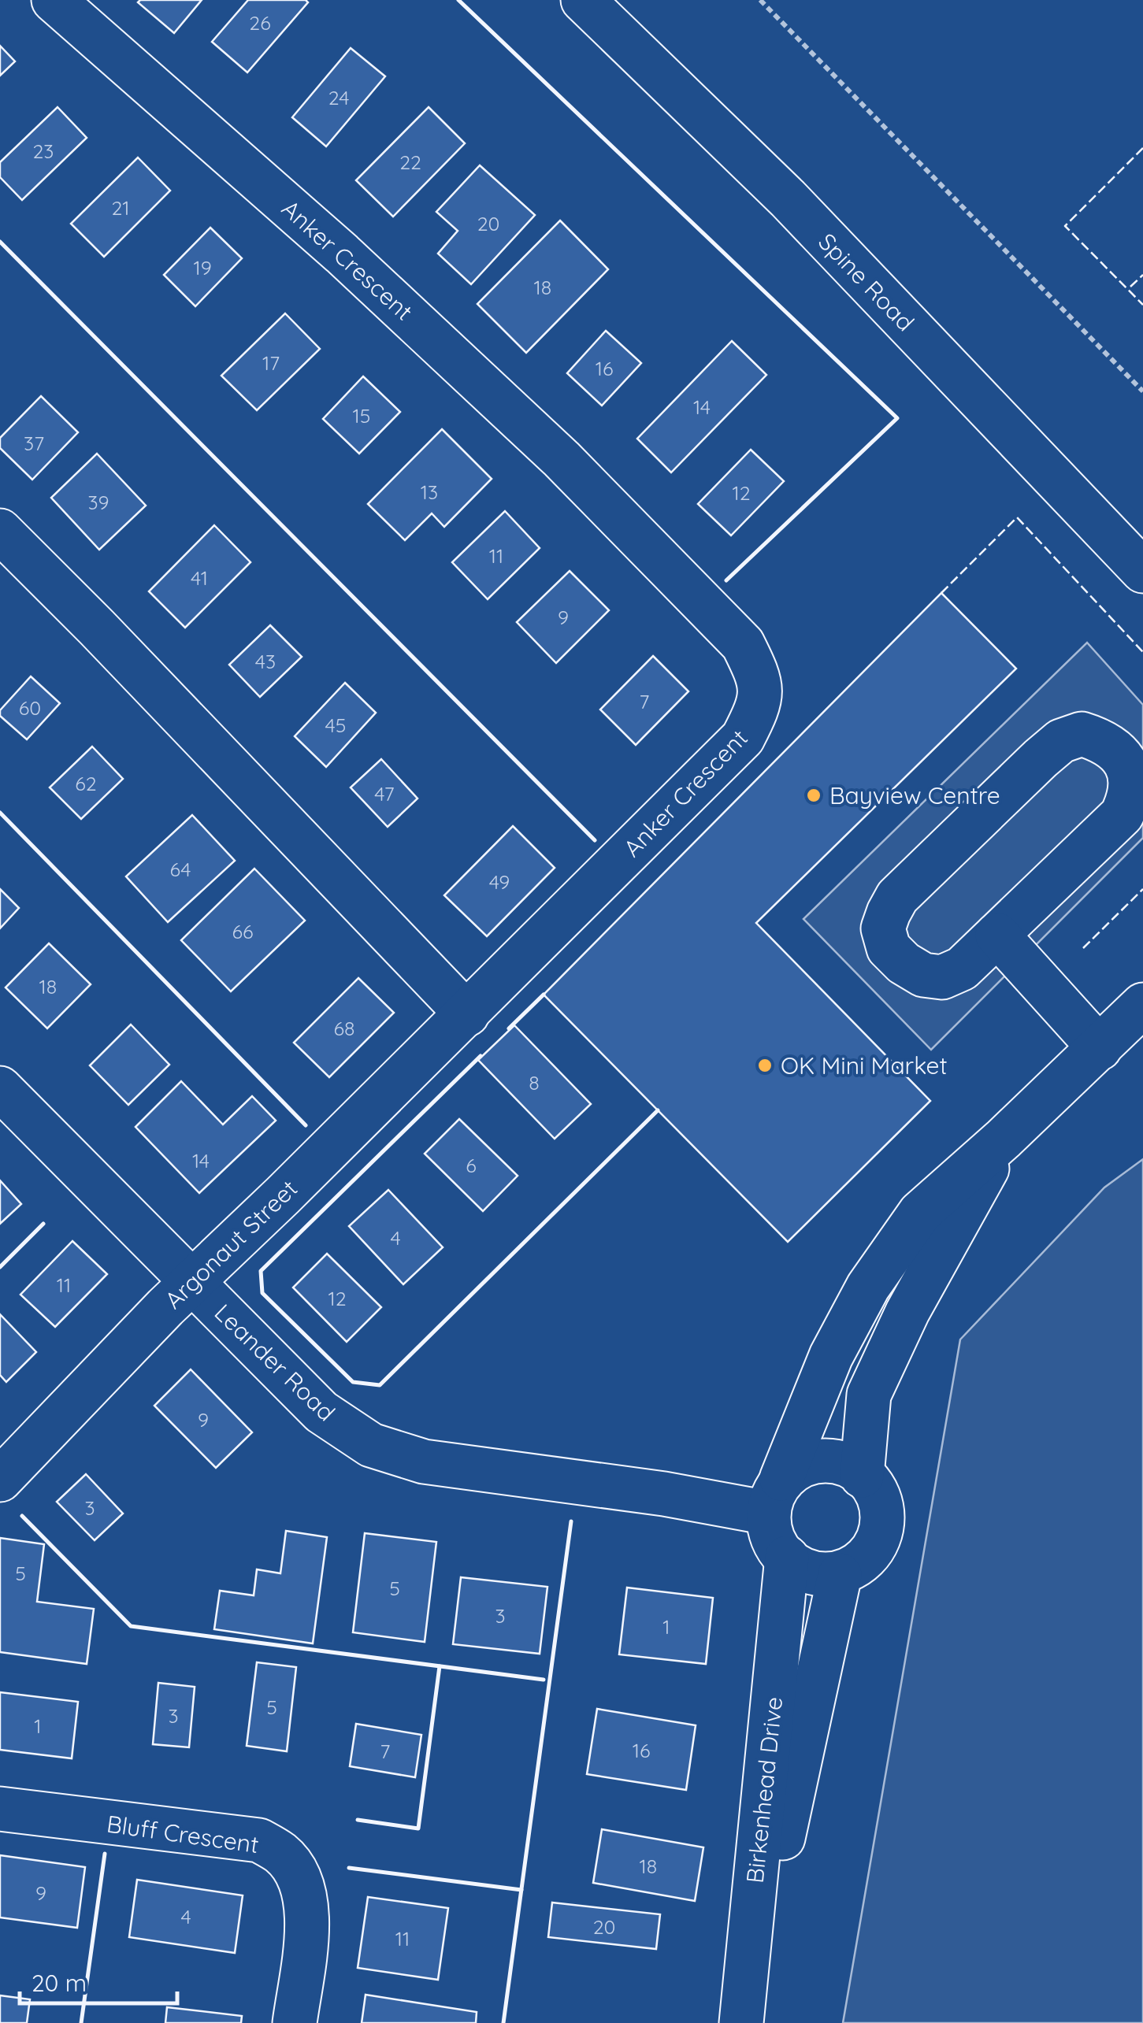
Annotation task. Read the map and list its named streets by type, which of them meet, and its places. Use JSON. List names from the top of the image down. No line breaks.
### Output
{"streets":{"street":["Anker Crescent","Spine Road","Argonaut Street","Leander Road","Birkenhead Drive","Bluff Crescent"]},"crossings":[["Anker Crescent","Argonaut Street"],["Argonaut Street","Leander Road"],["Leander Road","Birkenhead Drive"]],"places":["Bayview Centre","OK Mini Market"],"house_numbers":["26","24","23","22","21","20","19","18","17","16","14","15","37","13","12","39","11","41","9","43","7","60","45","62","47","64","49","66","18","68","8","14","6","4","11","12","9","3","5","5","3","1","5","3","1","16","7","18","9","4","20","11"],"scale_bar":"20 m"}
